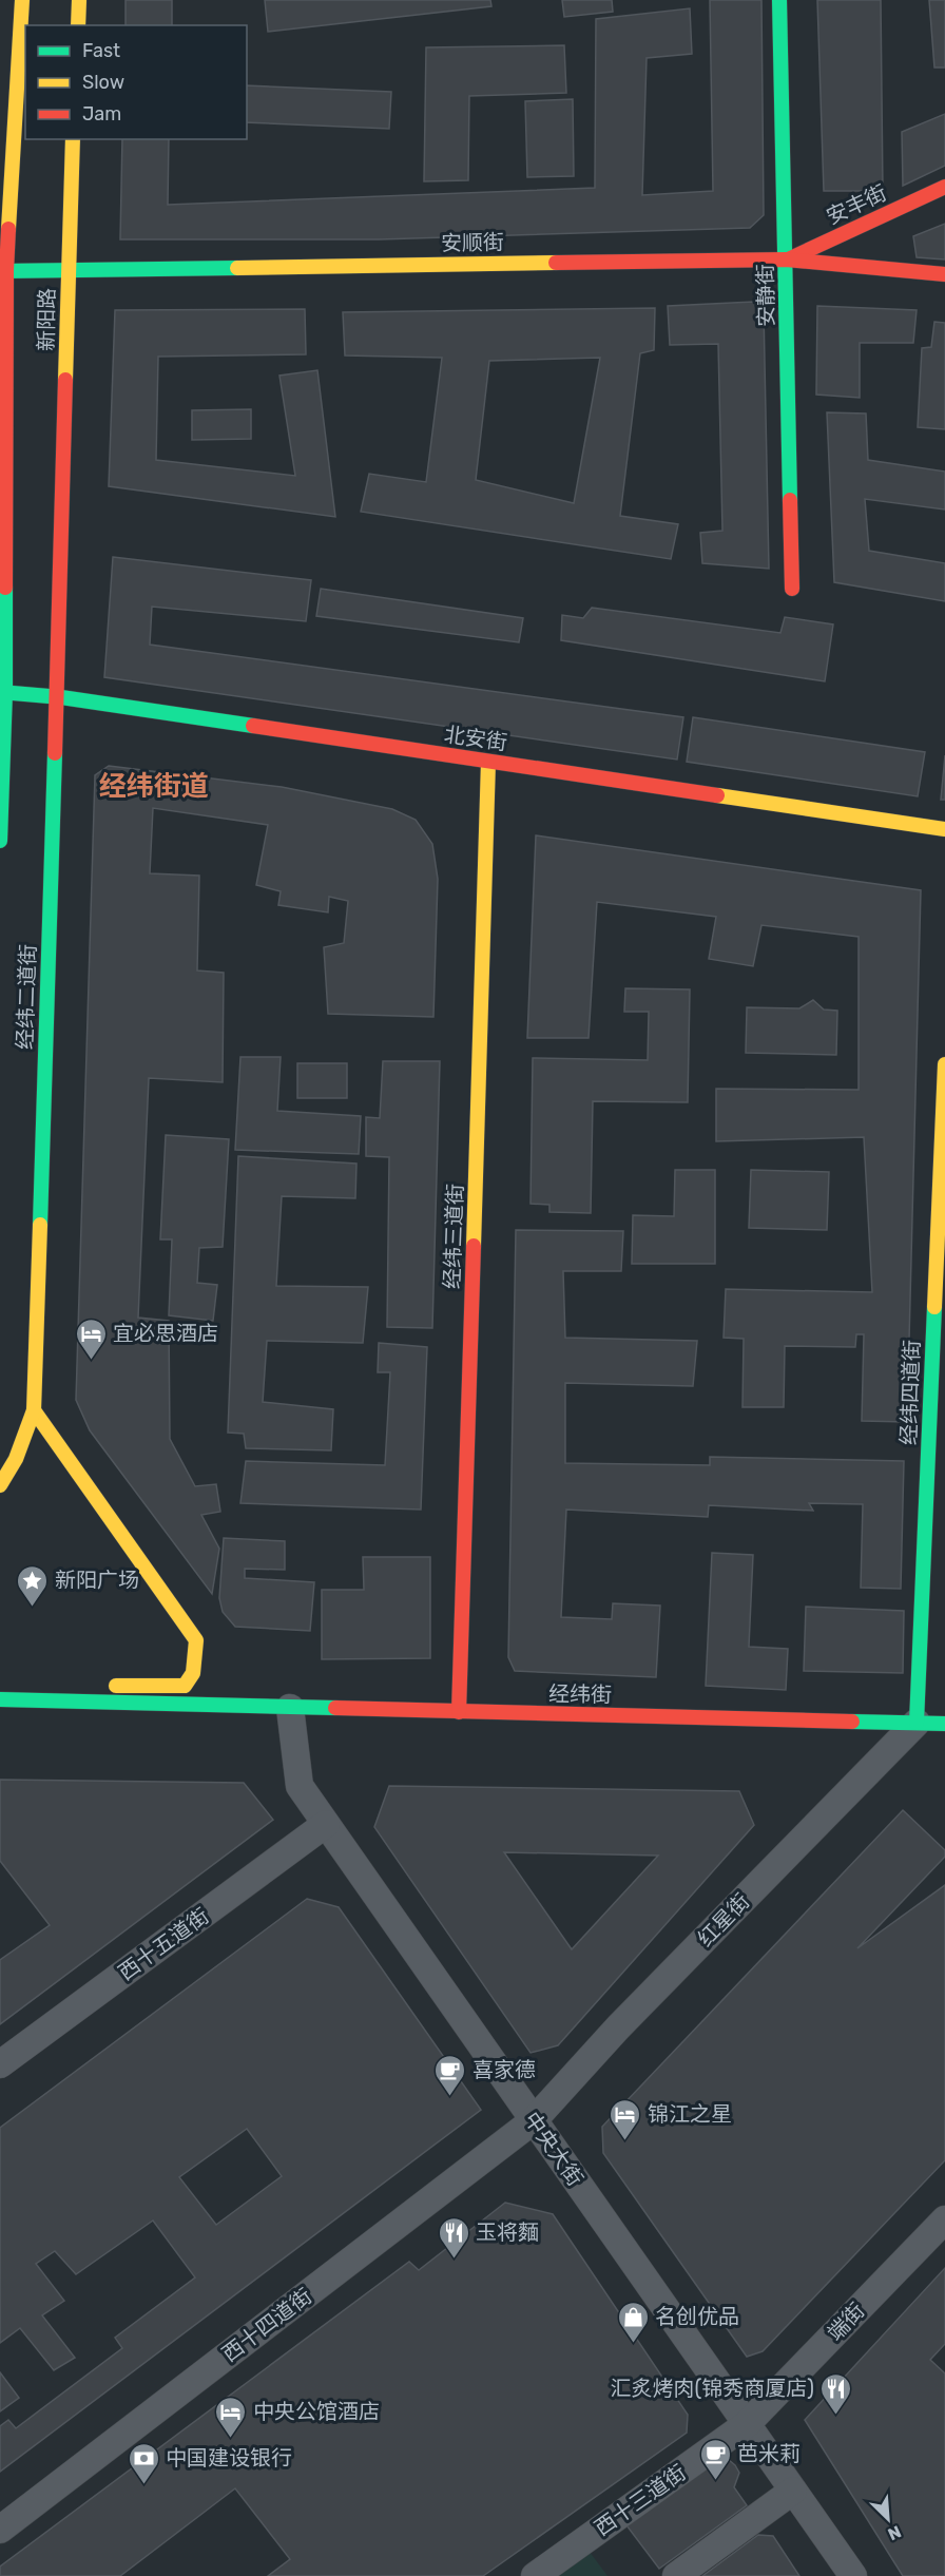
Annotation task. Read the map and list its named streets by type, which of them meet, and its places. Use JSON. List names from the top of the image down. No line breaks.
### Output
{"streets":{"main road":["安丰街","安顺街","安静街","新阳路","北安街","经纬二道街","经纬三道街","经纬四道街","经纬街"],"street":["红星街","西十五道街","中央大街","端街","西十四道街","西十三道街"]},"crossings":[["安丰街","安顺街"],["安丰街","安静街"],["安顺街","安静街"],["安顺街","新阳路"],["新阳路","北安街"],["新阳路","经纬二道街"],["北安街","经纬二道街"],["北安街","经纬三道街"],["经纬三道街","经纬街"],["经纬四道街","经纬街"],["经纬四道街","红星街"],["经纬街","红星街"],["经纬街","中央大街"],["红星街","中央大街"],["红星街","西十四道街"],["西十五道街","中央大街"],["中央大街","端街"],["中央大街","西十四道街"],["中央大街","西十三道街"],["端街","西十三道街"]],"districts":["经纬街道"],"places":{"hotel":["宜必思酒店","锦江之星","中央公馆酒店"],"place":["新阳广场"],"cafe":["喜家德","芭米莉"],"restaurant":["玉将麵","汇炙烤肉(锦秀商厦店)"],"shop":["名创优品"],"bank":["中国建设银行"]},"legend":["Fast","Slow","Jam"],"north":"bottom right"}
